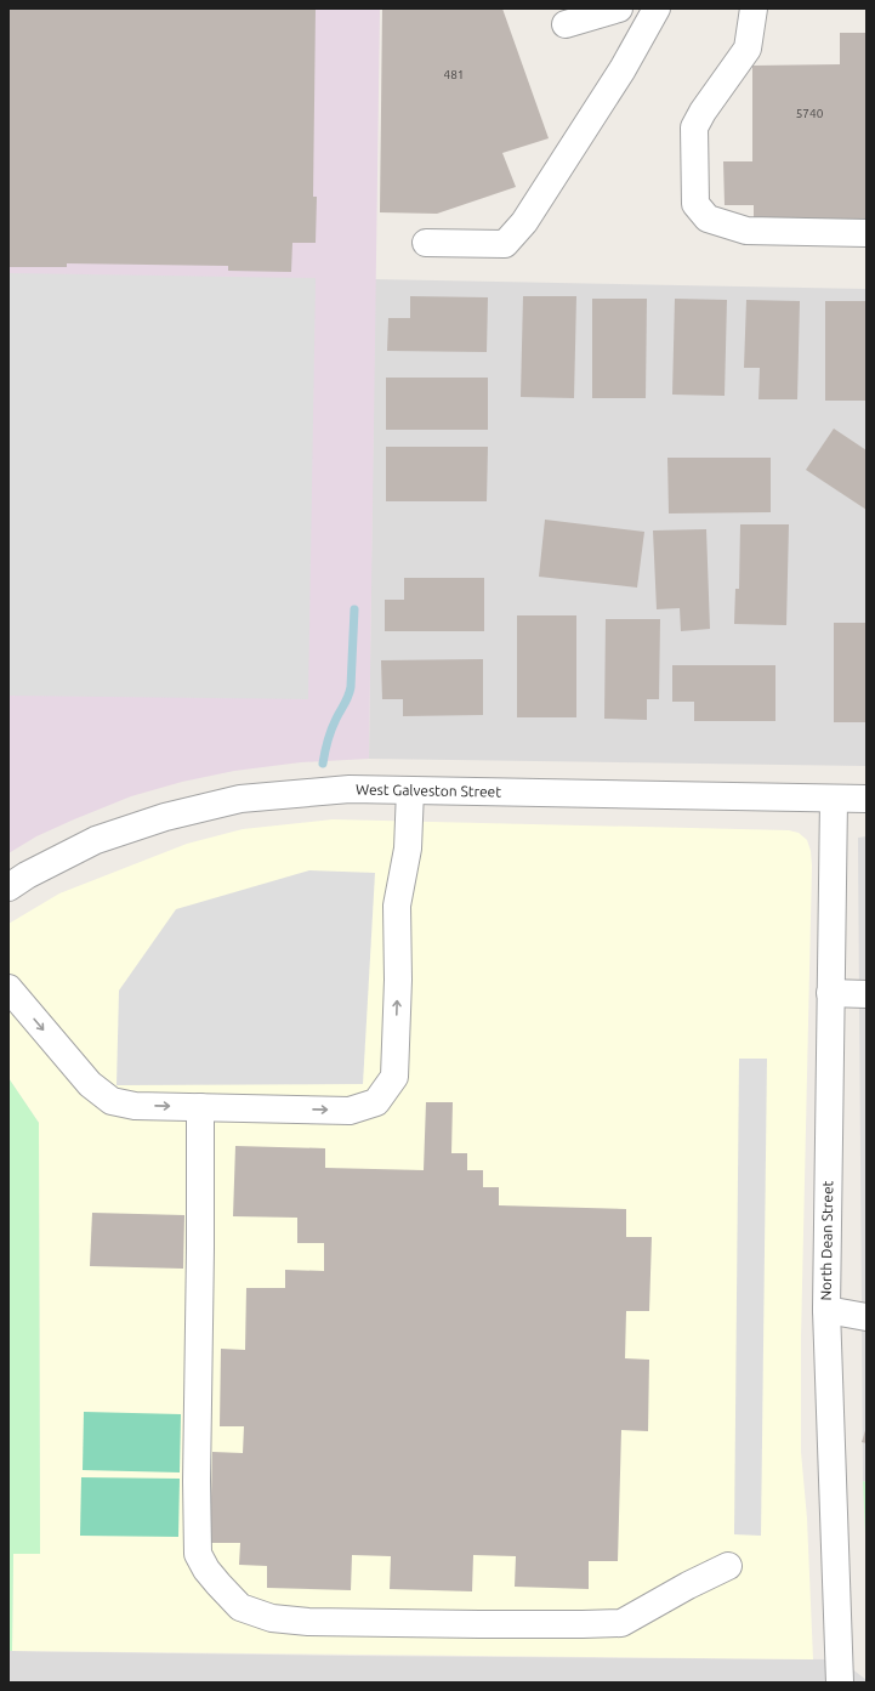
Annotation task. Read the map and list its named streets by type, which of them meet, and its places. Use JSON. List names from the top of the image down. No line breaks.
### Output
{"streets":{"street":["West Galveston Street","North Dean Street"]},"crossings":[["West Galveston Street","North Dean Street"]],"house_numbers":["481","5740"]}
